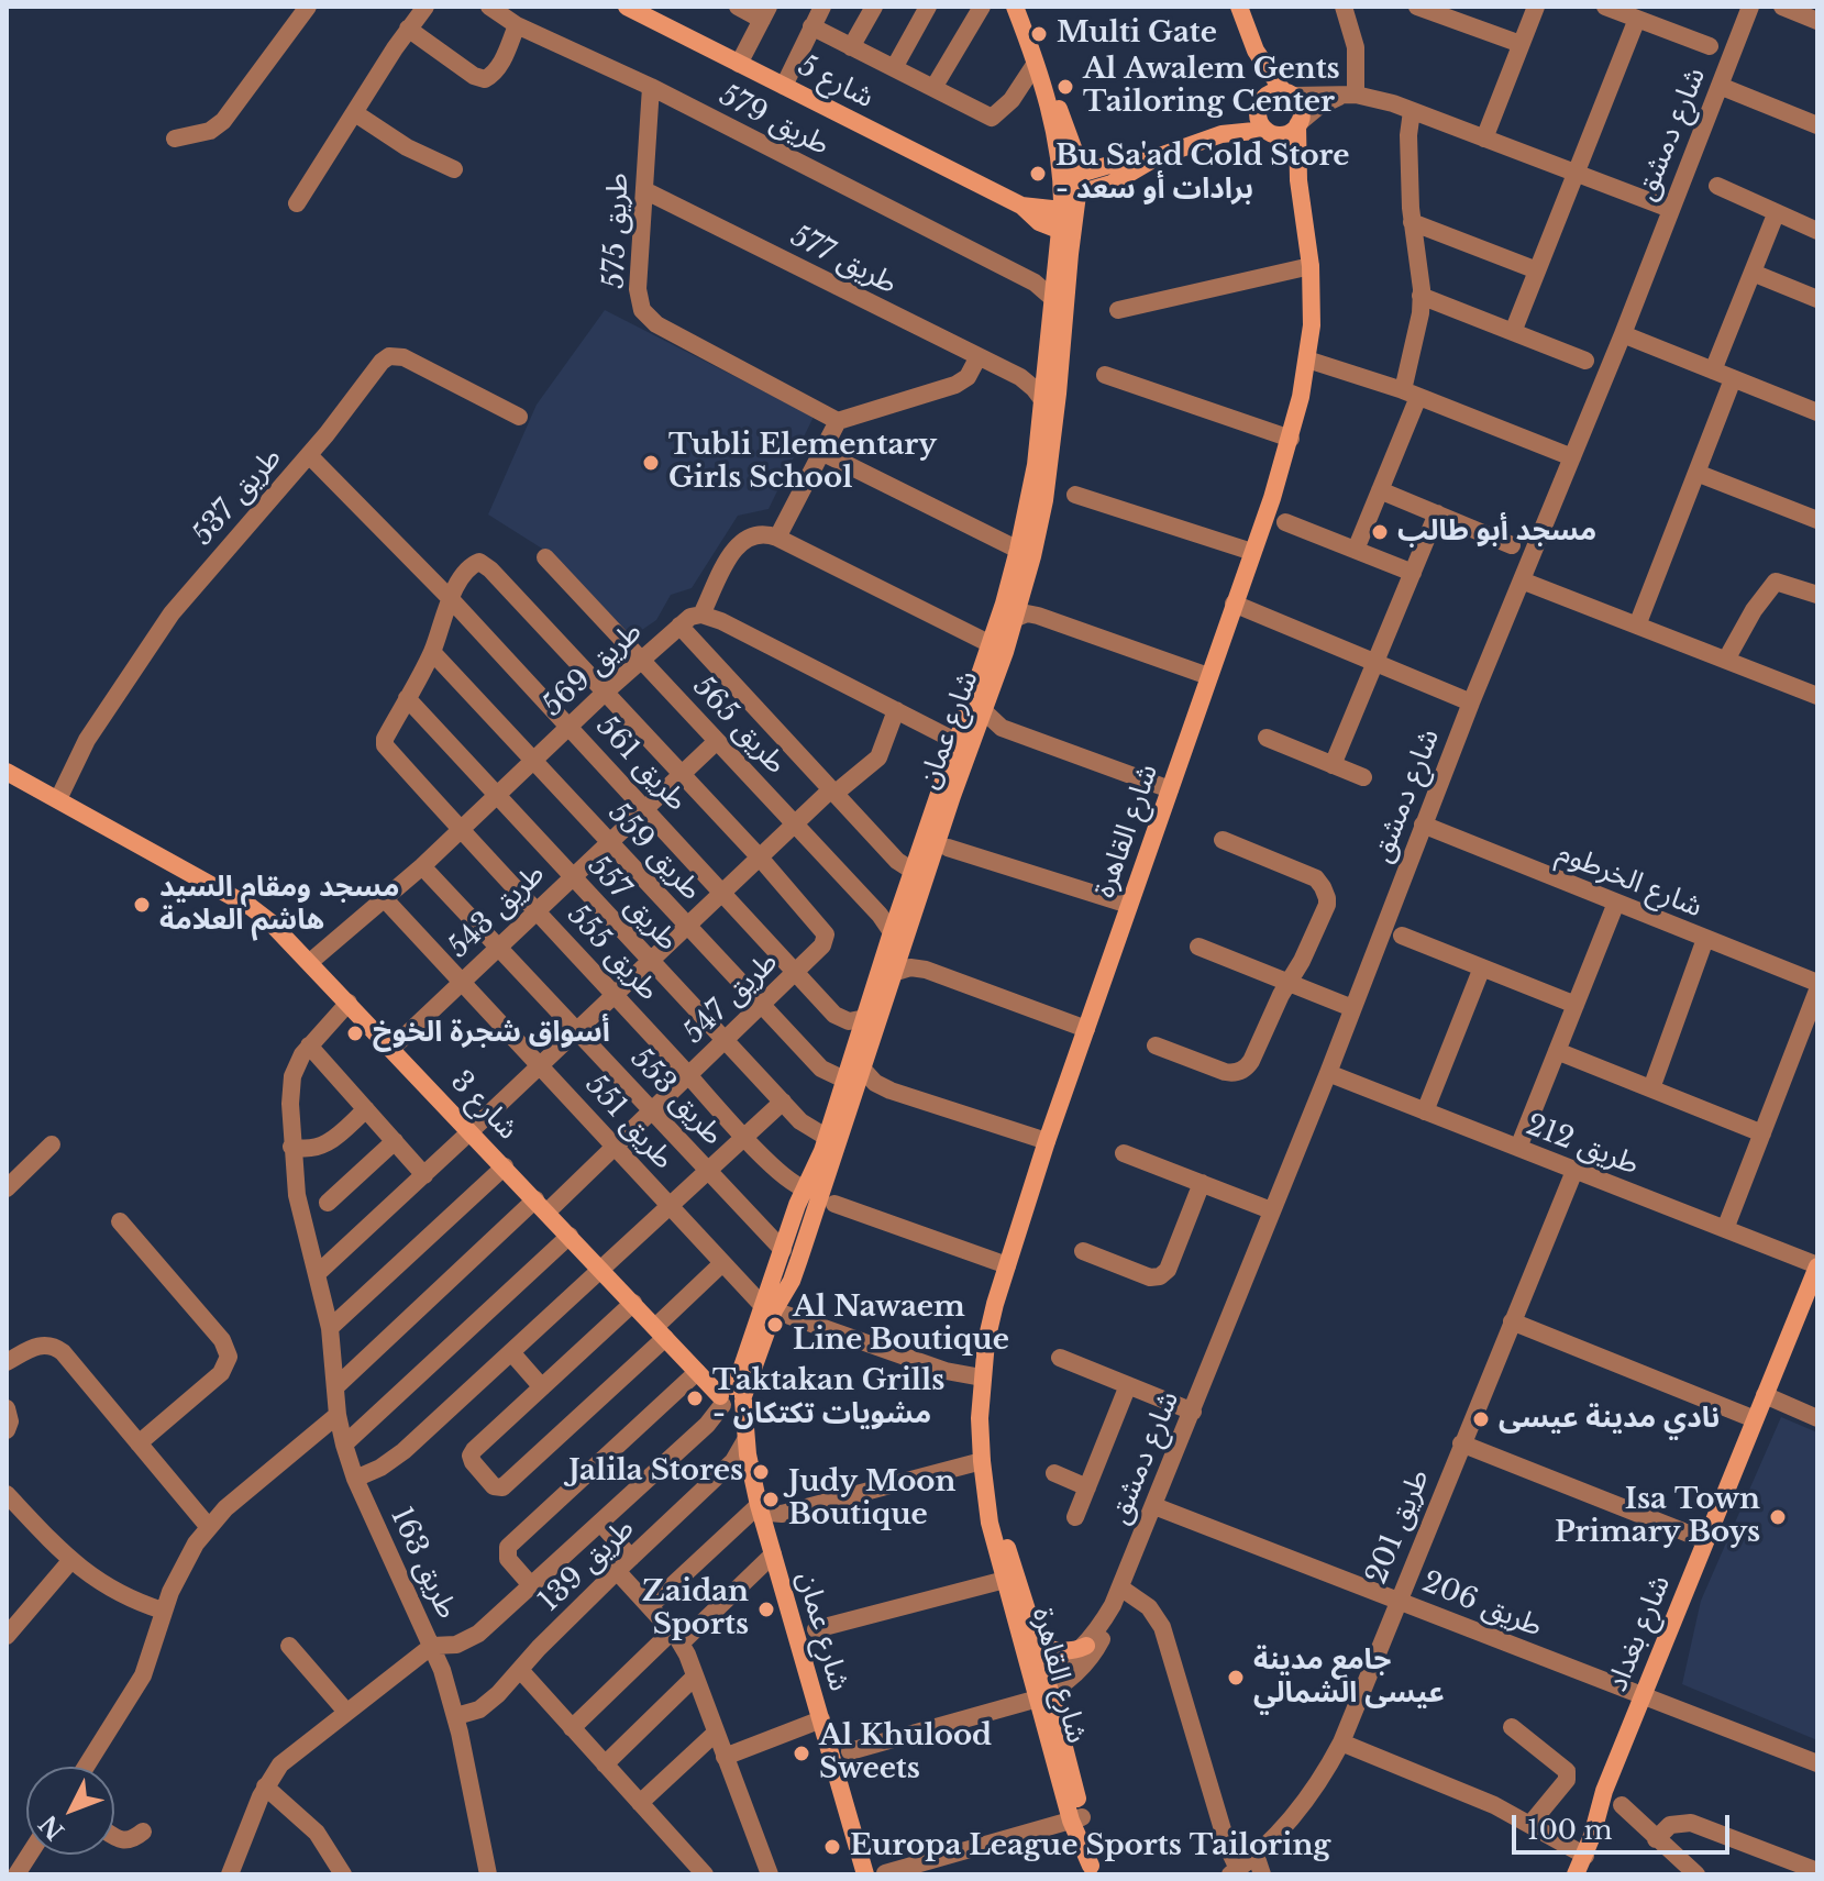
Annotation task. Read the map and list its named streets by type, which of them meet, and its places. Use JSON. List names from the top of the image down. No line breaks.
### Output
{"streets":{"street":["شارع 5","طريق 579","شارع دمشق","طريق 575","طريق 577","طريق 537","طريق 569","طريق 565","شارع عمان","طريق 561","شارع القاهرة","طريق 559","شارع الخرطوم","طريق 557","طريق 543","طريق 555","طريق 547","طريق 553","شارع 3","طريق 551","طريق 212","طريق 201","طريق 163","طريق 139","طريق 206","شارع بغداد"]},"crossings":[["شارع 5","شارع عمان"],["طريق 579","طريق 575"],["طريق 579","شارع عمان"],["شارع دمشق","شارع القاهرة"],["شارع دمشق","شارع الخرطوم"],["شارع دمشق","طريق 212"],["شارع دمشق","طريق 206"],["طريق 575","طريق 577"],["طريق 577","شارع عمان"],["طريق 537","طريق 561"],["طريق 537","شارع 3"],["طريق 569","طريق 565"],["طريق 569","طريق 561"],["طريق 569","طريق 559"],["طريق 569","طريق 557"],["طريق 569","طريق 555"],["طريق 569","طريق 553"],["طريق 569","شارع 3"],["طريق 569","طريق 551"],["طريق 565","شارع عمان"],["طريق 565","طريق 543"],["شارع عمان","طريق 561"],["شارع عمان","طريق 559"],["شارع عمان","طريق 557"],["شارع عمان","طريق 555"],["شارع عمان","طريق 553"],["شارع عمان","شارع 3"],["شارع عمان","طريق 551"],["شارع عمان","طريق 139"],["طريق 561","طريق 543"],["طريق 561","طريق 547"],["طريق 559","طريق 543"],["طريق 559","طريق 547"],["طريق 557","طريق 543"],["طريق 557","طريق 555"],["طريق 557","طريق 547"],["طريق 543","طريق 555"],["طريق 543","طريق 553"],["طريق 543","شارع 3"],["طريق 543","طريق 551"],["طريق 555","طريق 547"],["طريق 547","طريق 553"],["طريق 547","شارع 3"],["طريق 547","طريق 551"],["طريق 547","طريق 163"],["شارع 3","طريق 163"],["طريق 212","طريق 201"],["طريق 212","شارع بغداد"],["طريق 201","طريق 206"],["طريق 163","طريق 139"],["طريق 206","شارع بغداد"]],"places":["Multi Gate","Al Awalem Gents Tailoring Center","Bu Sa'ad Cold Store - برادات أو سعد","Tubli Elementary Girls School","مسجد أبو طالب","مسجد ومقام السيد هاشم العلامة","أسواق شجرة الخوخ","Al Nawaem Line Boutique","Taktakan Grills - مشويات تكتكان","نادي مدينة عيسى","Jalila Stores","Judy Moon Boutique","Isa Town Primary Boys","Zaidan Sports","جامع مدينة عيسى الشمالي","Al Khulood Sweets","Europa League Sports Tailoring"],"scale_bar":"100 m","north":"bottom left"}
